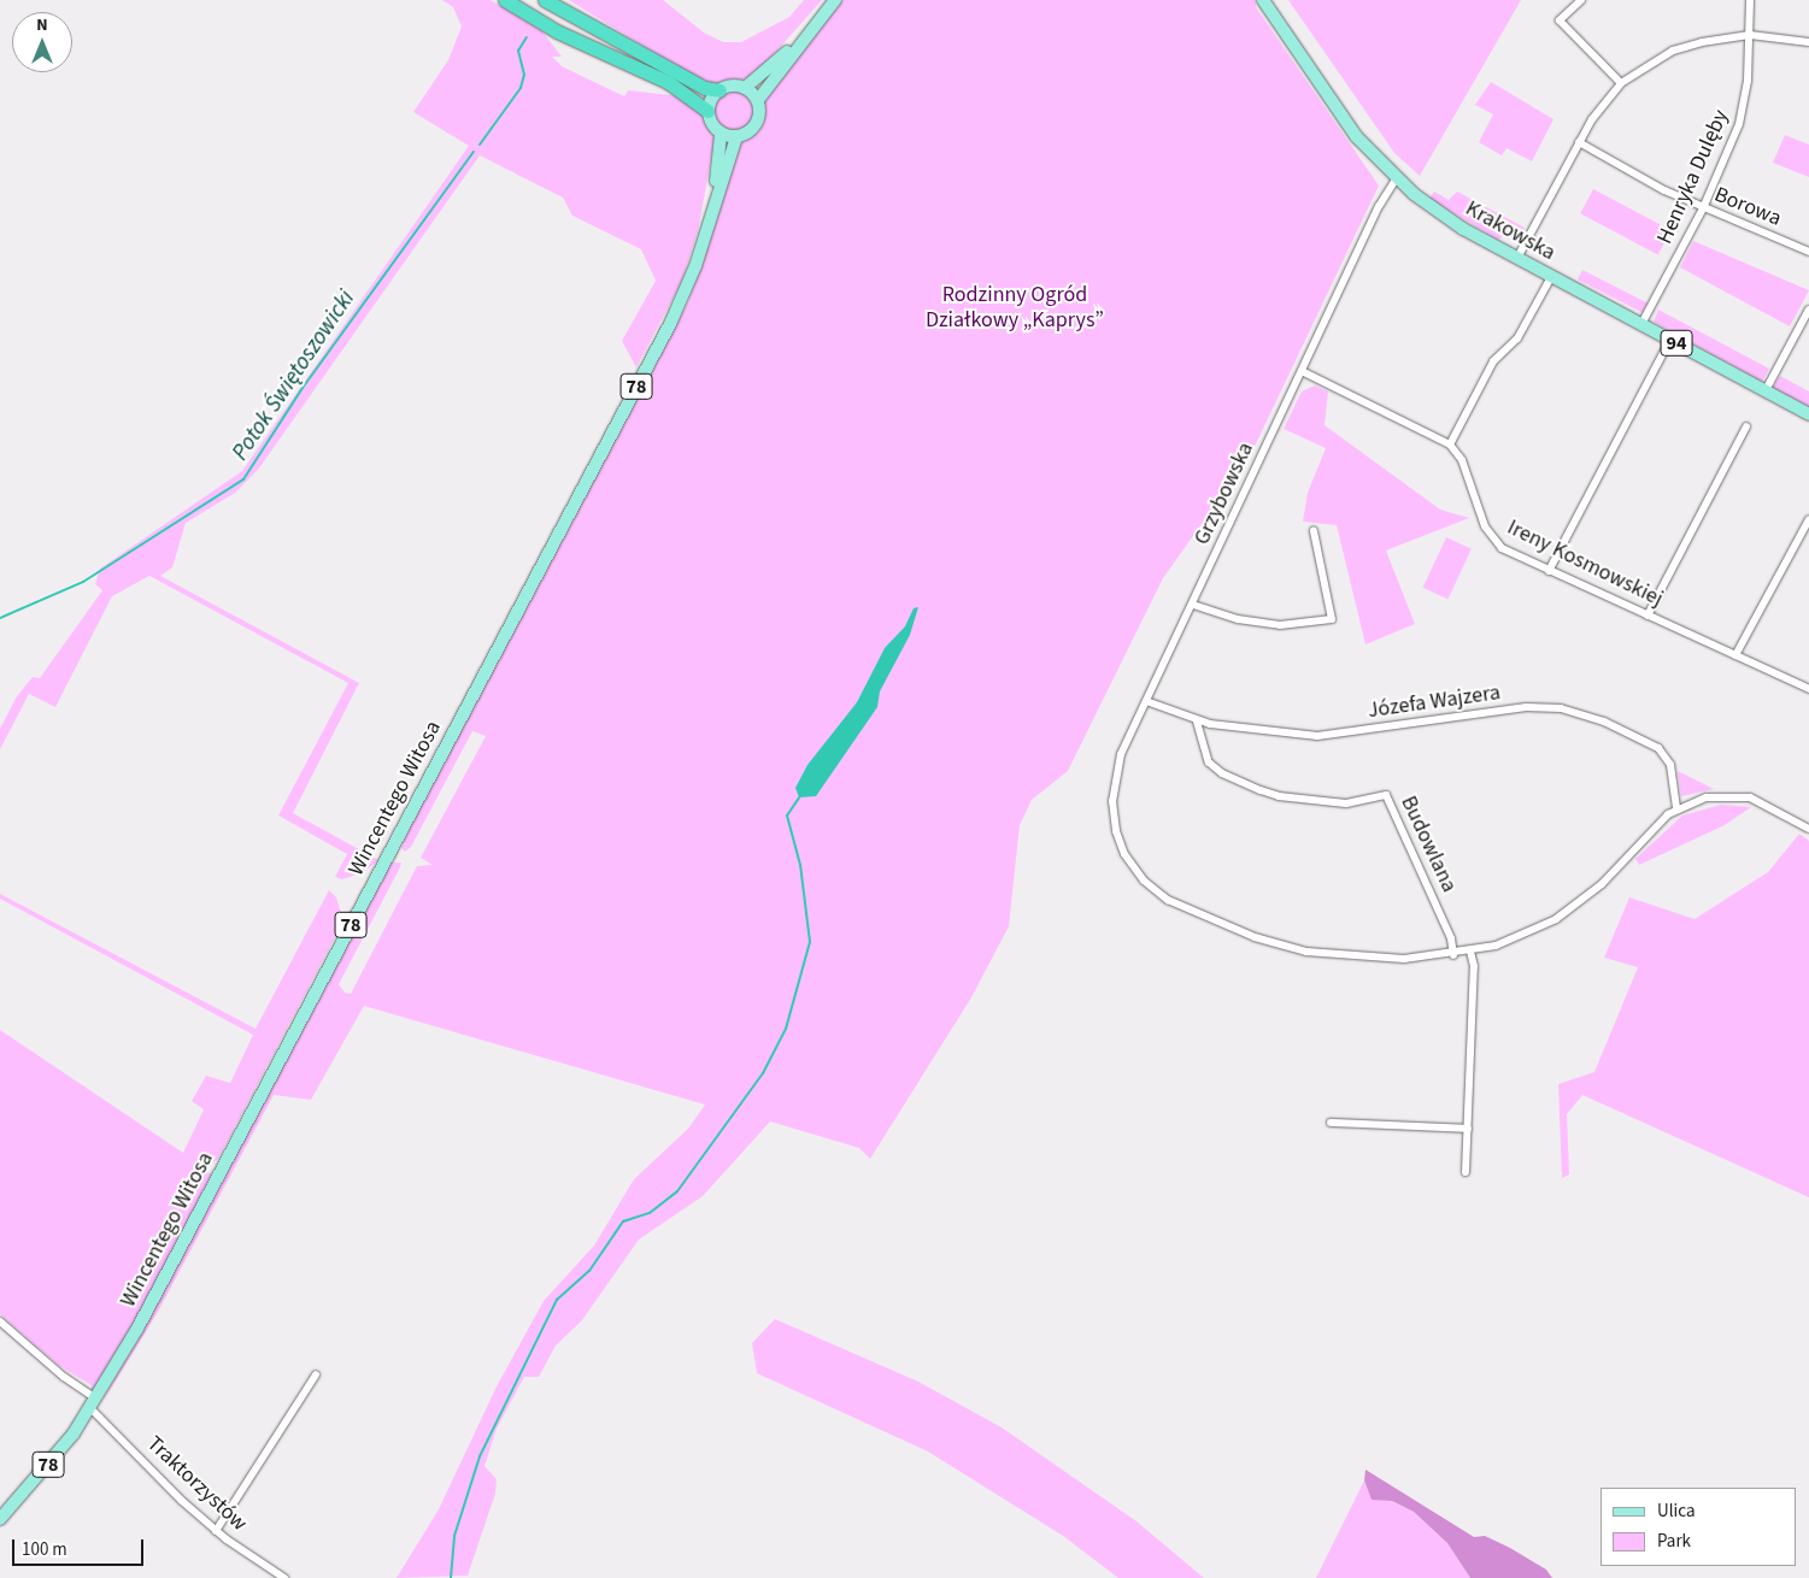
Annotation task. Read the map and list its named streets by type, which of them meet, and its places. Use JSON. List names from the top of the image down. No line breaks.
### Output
{"streets":{"main road":["Krakowska","94","78","Wincentego Witosa"],"street":["Henryka Dulęby","Borowa","Grzybowska","Ireny Kosmowskiej","Józefa Wajzera","Budowlana","Traktorzystów"]},"crossings":[["Henryka Dulęby","Borowa"],["Henryka Dulęby","Krakowska"],["Krakowska","Grzybowska"],["78","Wincentego Witosa"],["Grzybowska","Józefa Wajzera"],["Grzybowska","Budowlana"],["Józefa Wajzera","Budowlana"],["Wincentego Witosa","Traktorzystów"]],"water":["Potok Świętoszowicki"],"parks":["Rodzinny Ogród Działkowy „Kaprys”"],"legend":["Ulica","Park"],"scale_bar":"100 m","north":"top"}
